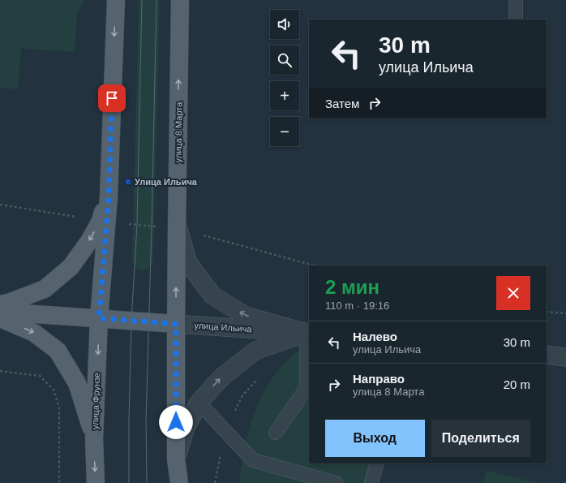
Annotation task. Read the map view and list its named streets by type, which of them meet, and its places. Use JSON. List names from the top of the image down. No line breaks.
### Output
{"streets":{"main road":["улица 8 Марта","улица Ильича","улица Фрунзе"]},"crossings":[["улица 8 Марта","улица Ильича"],["улица Ильича","улица Фрунзе"]],"places":{"transit":["Улица Ильича"]},"page":{"map_buttons":["+","−"],"turn":["30 m","улица Ильича"],"then":"Затем","heading":["2 мин","110 m · 19:16"],"list":[{"name":"Налево","note":"улица Ильича","value":"30 m"},{"name":"Направо","note":"улица 8 Марта","value":"20 m"}],"buttons":["Выход","Поделиться"]}}
